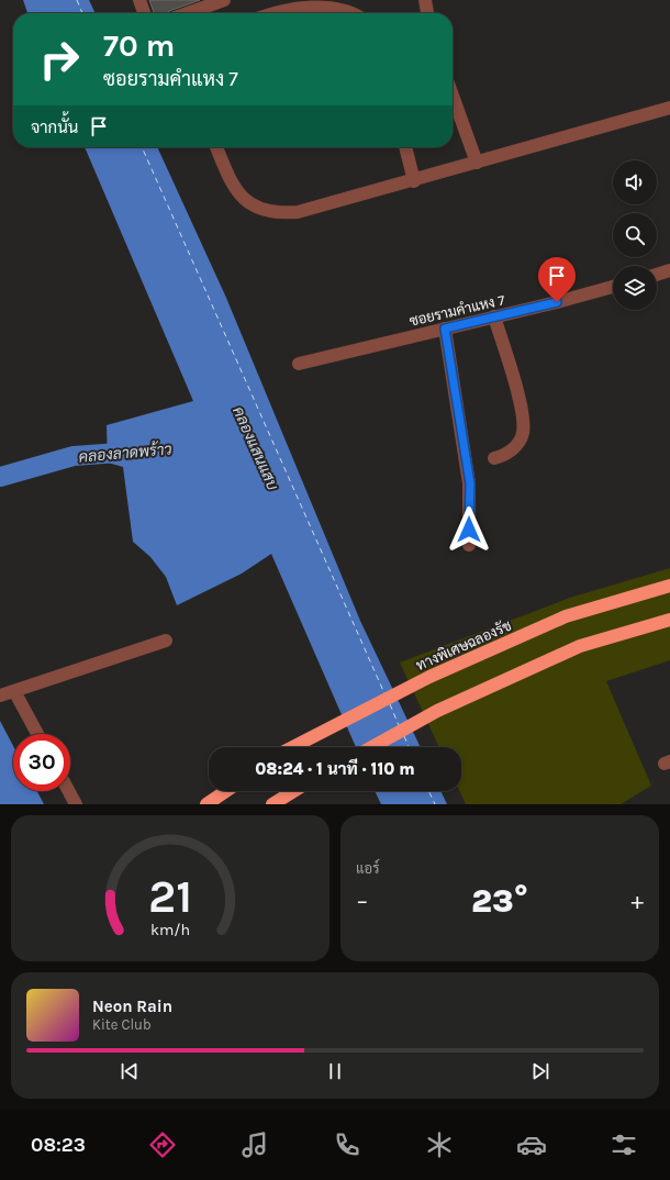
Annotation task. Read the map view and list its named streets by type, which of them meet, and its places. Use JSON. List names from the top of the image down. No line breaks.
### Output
{"streets":{"highway":["ทางพิเศษฉลองรัช"],"street":["ซอยรามคำแหง 7"]},"water":["คลองแสนแสบ","คลองลาดพร้าว"],"page":{"turn":["70 m","ซอยรามคำแหง 7"],"then":"จากนั้น","limit":"30","trip":"08:24 · 1 นาที · 110 m","tile":"แอร์","heat":["−","23°","+"],"song":["Neon Rain","Kite Club"],"tabs":"08:23","gauge":["21","km/h"]}}
